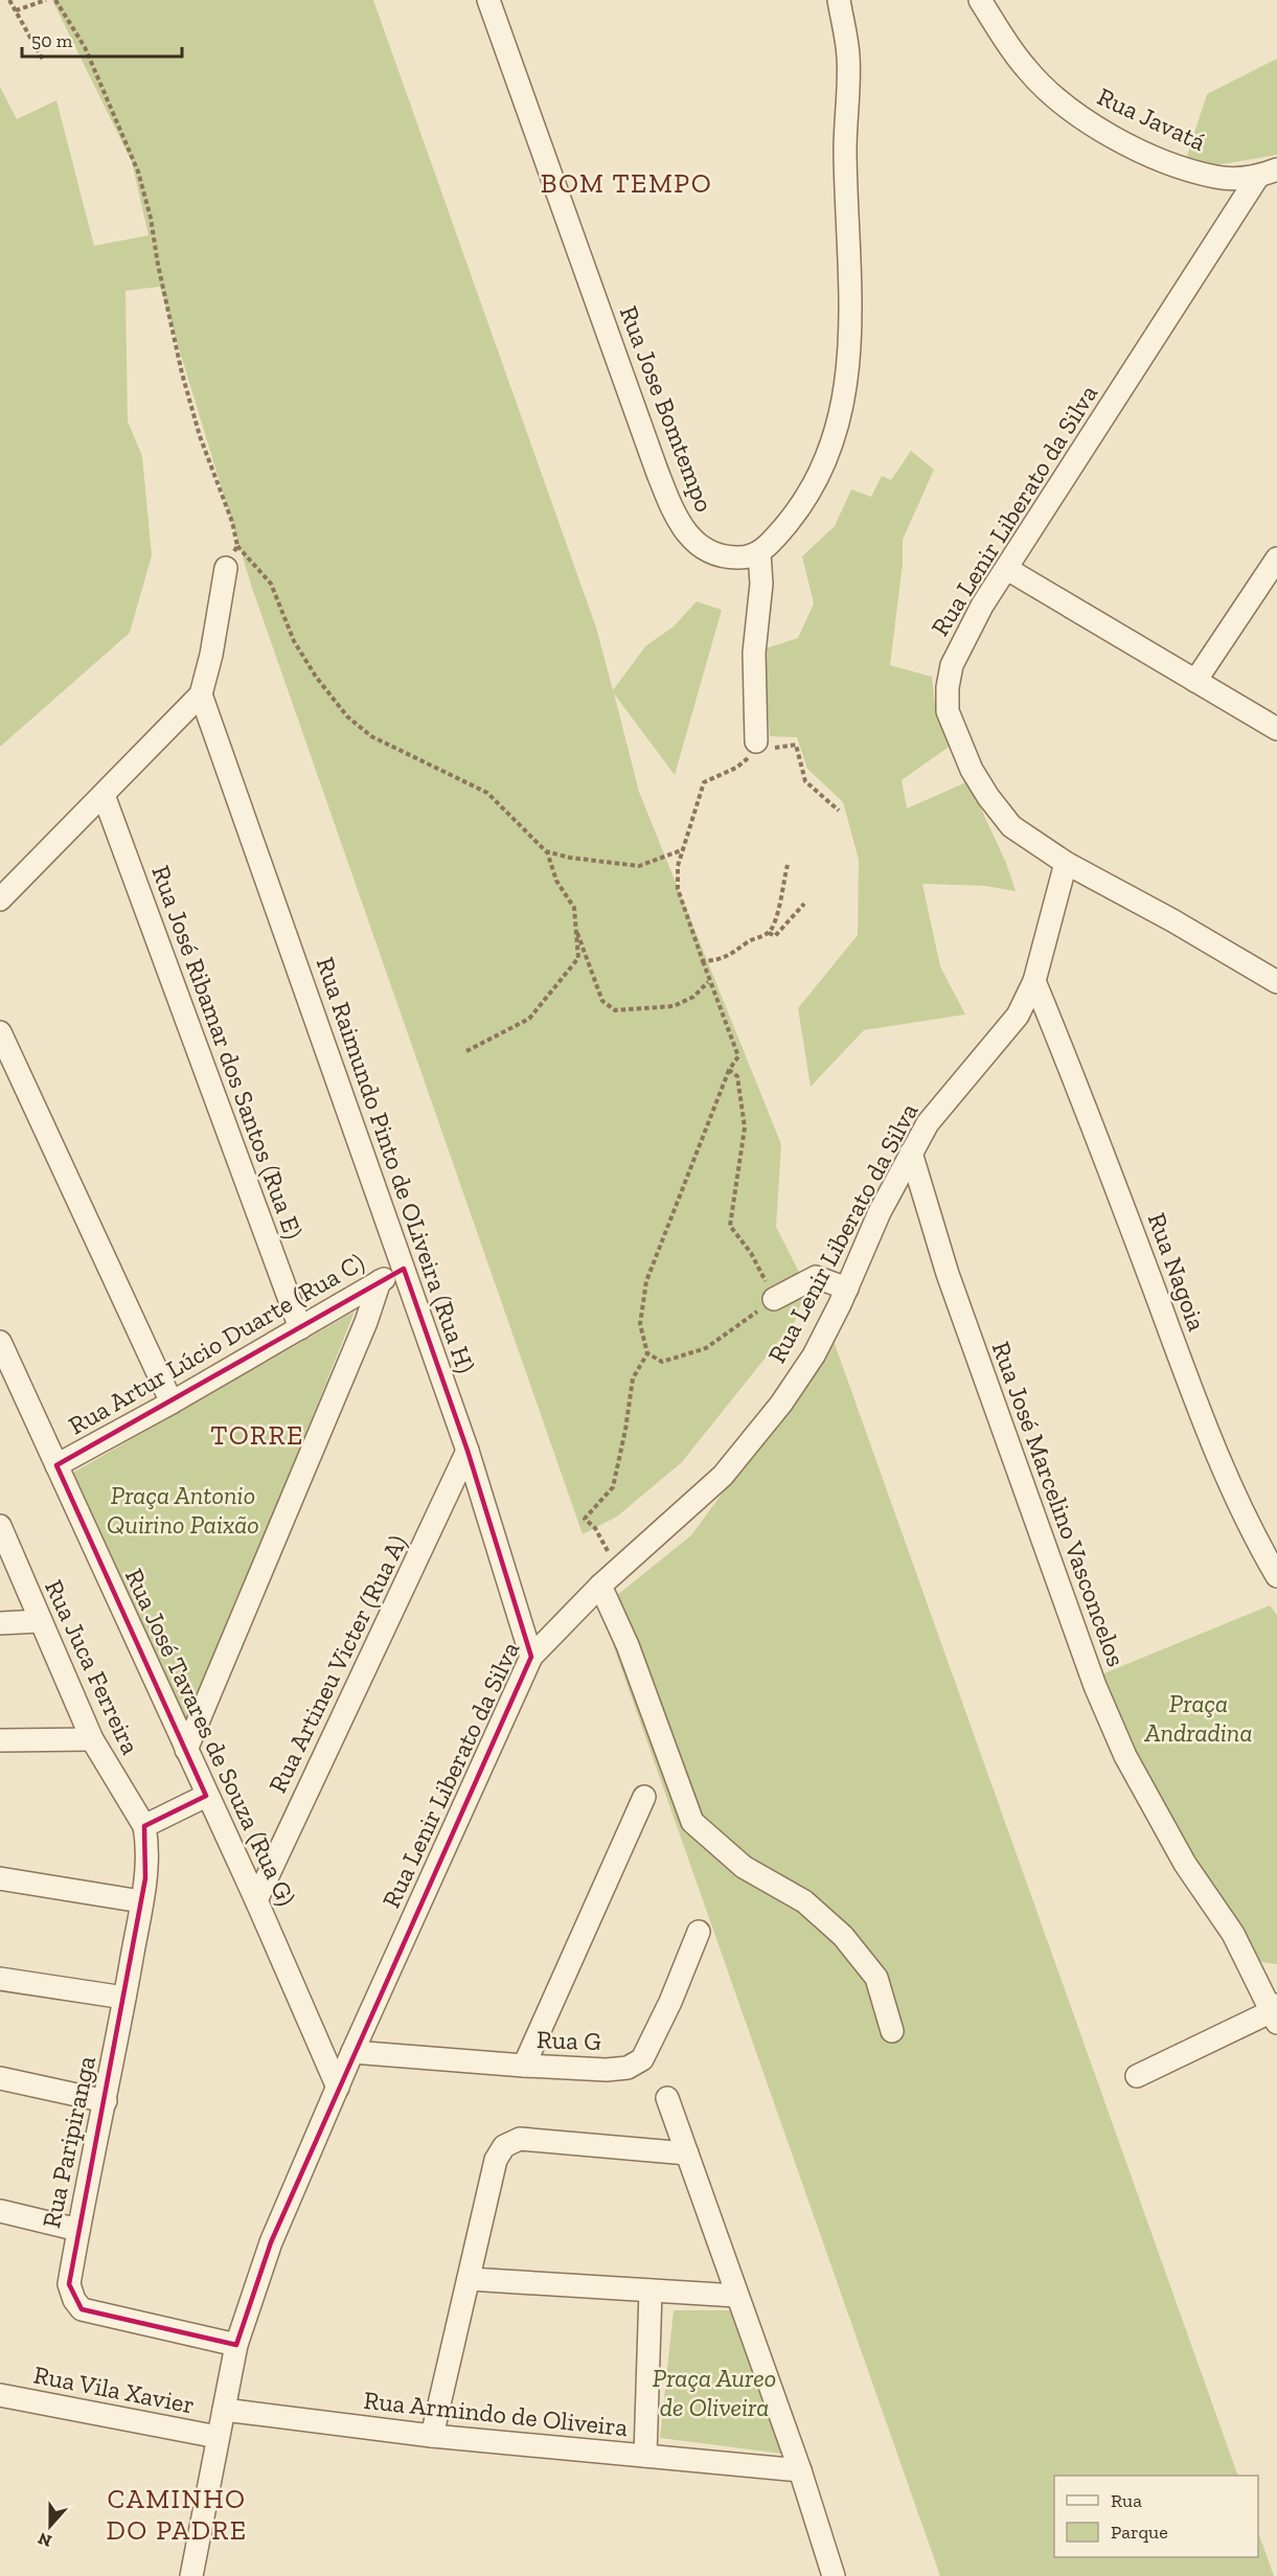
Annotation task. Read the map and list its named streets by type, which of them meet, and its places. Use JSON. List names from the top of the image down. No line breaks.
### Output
{"streets":{"street":["Rua Javatá","Rua Jose Bomtempo","Rua Lenir Liberato da Silva","Rua José Ribamar dos Santos (Rua E)","Rua Raimundo Pinto de OLiveira (Rua H)","Rua Nagoia","Rua Artur Lúcio Duarte (Rua C)","Rua José Marcelino Vasconcelos","Rua Artineu Victer (Rua A)","Rua Juca Ferreira","Rua José Tavares de Souza (Rua G)","Rua G","Rua Paripiranga","Rua Vila Xavier","Rua Armindo de Oliveira"]},"crossings":[["Rua Javatá","Rua Lenir Liberato da Silva"],["Rua Lenir Liberato da Silva","Rua Raimundo Pinto de OLiveira (Rua H)"],["Rua Lenir Liberato da Silva","Rua Nagoia"],["Rua Lenir Liberato da Silva","Rua José Marcelino Vasconcelos"],["Rua Lenir Liberato da Silva","Rua José Tavares de Souza (Rua G)"],["Rua Lenir Liberato da Silva","Rua G"],["Rua Lenir Liberato da Silva","Rua Paripiranga"],["Rua Lenir Liberato da Silva","Rua Vila Xavier"],["Rua Lenir Liberato da Silva","Rua Armindo de Oliveira"],["Rua José Ribamar dos Santos (Rua E)","Rua Artur Lúcio Duarte (Rua C)"],["Rua Raimundo Pinto de OLiveira (Rua H)","Rua Artur Lúcio Duarte (Rua C)"],["Rua Raimundo Pinto de OLiveira (Rua H)","Rua Artineu Victer (Rua A)"],["Rua Artur Lúcio Duarte (Rua C)","Rua José Tavares de Souza (Rua G)"],["Rua Artineu Victer (Rua A)","Rua José Tavares de Souza (Rua G)"],["Rua Juca Ferreira","Rua Paripiranga"]],"districts":["BOM TEMPO","TORRE","CAMINHO DO PADRE"],"parks":["Praça Antonio Quirino Paixão","Praça Andradina","Praça Aureo de Oliveira"],"legend":["Rua","Parque"],"scale_bar":"50 m","north":"bottom"}
